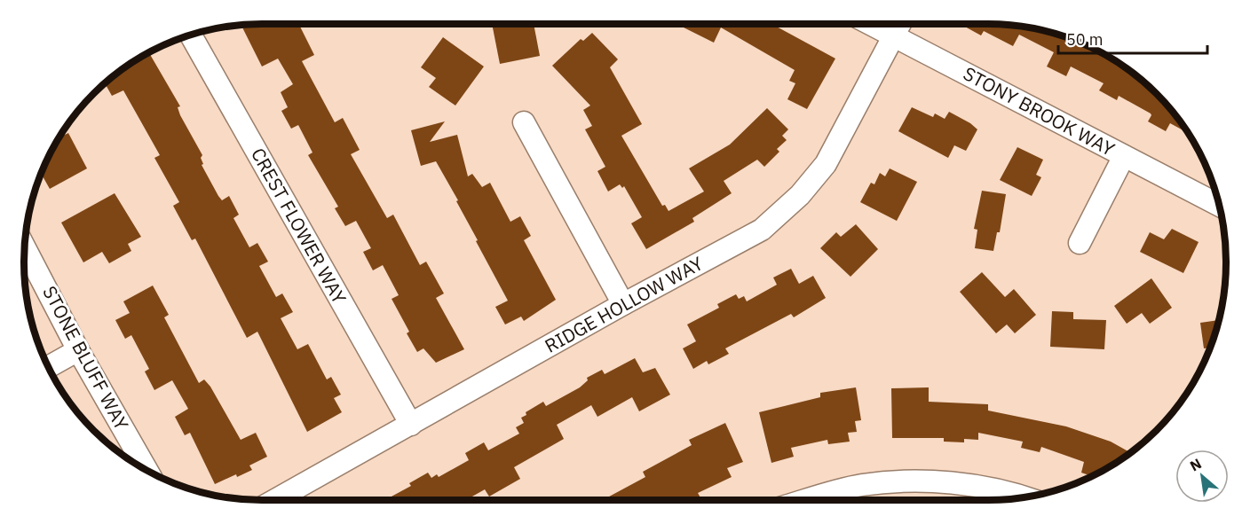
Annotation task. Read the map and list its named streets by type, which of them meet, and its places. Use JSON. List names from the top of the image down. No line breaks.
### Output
{"streets":{"street":["STONY BROOK WAY","CREST FLOWER WAY","RIDGE HOLLOW WAY","STONE BLUFF WAY"]},"crossings":[["STONY BROOK WAY","RIDGE HOLLOW WAY"],["CREST FLOWER WAY","RIDGE HOLLOW WAY"]],"scale_bar":"50 m","north":"top left"}
